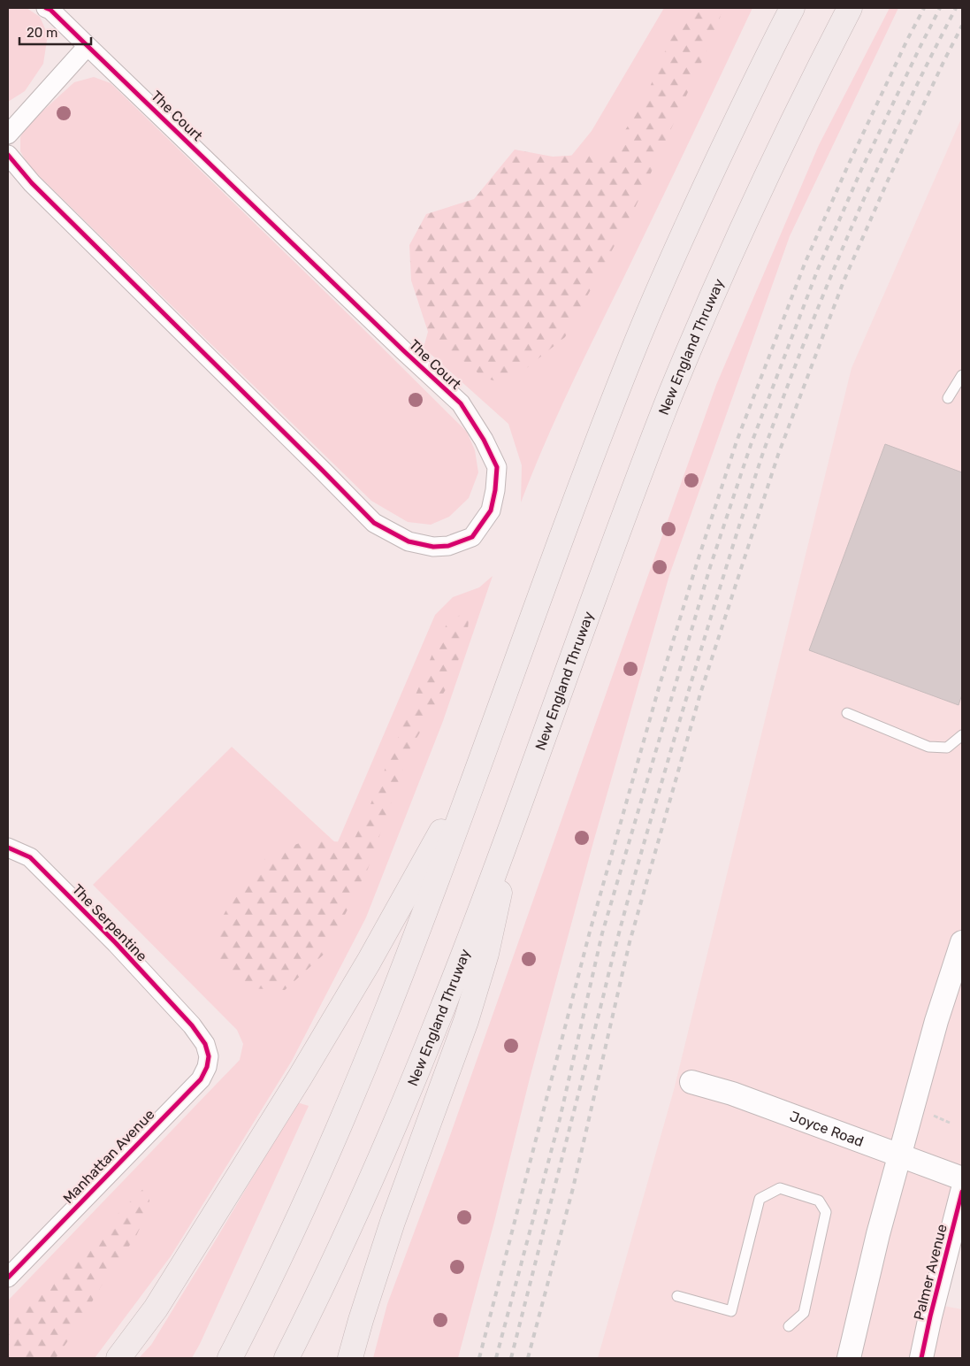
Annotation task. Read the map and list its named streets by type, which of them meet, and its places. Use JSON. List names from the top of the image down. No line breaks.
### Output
{"streets":{"highway":["New England Thruway"],"street":["The Court","The Serpentine","Joyce Road","Manhattan Avenue","Palmer Avenue"]},"crossings":[["The Serpentine","Manhattan Avenue"]],"scale_bar":"20 m"}
